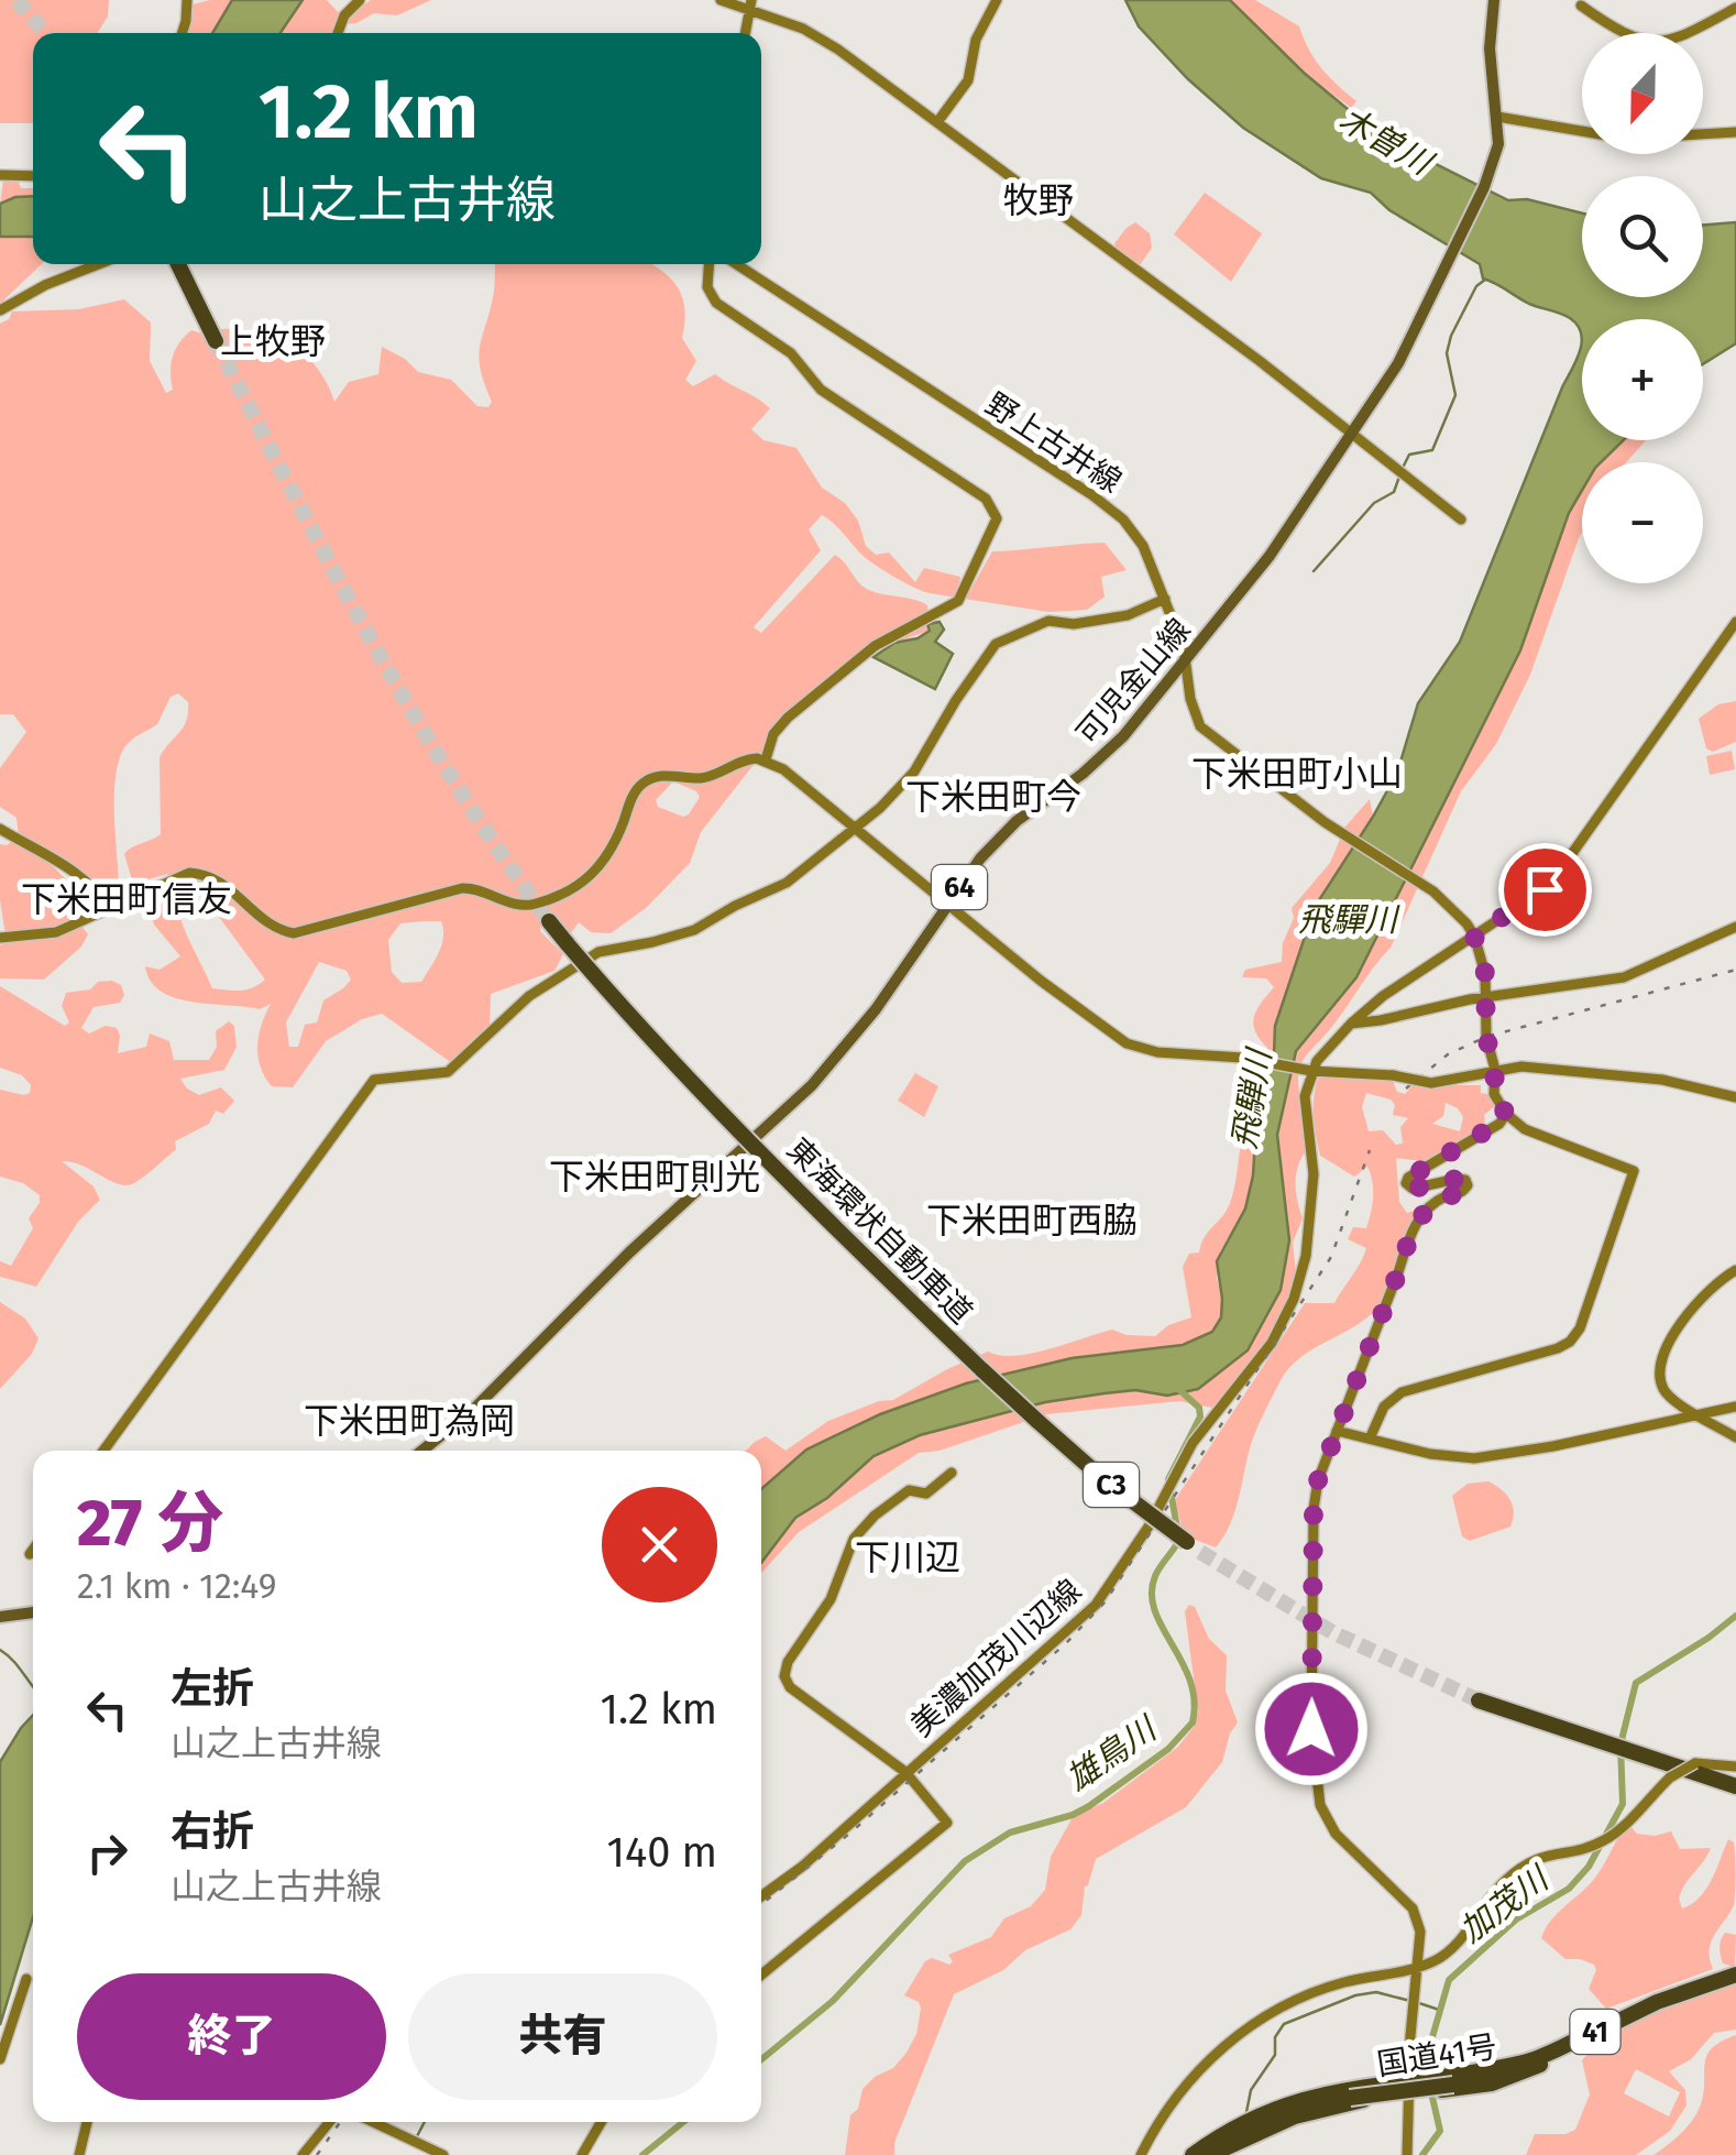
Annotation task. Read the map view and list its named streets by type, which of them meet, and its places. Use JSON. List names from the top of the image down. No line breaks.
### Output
{"streets":{"highway":["東海環状自動車道","C3","41","国道41号"],"main road":["可児金山線","64"],"street":["野上古井線","美濃加茂川辺線"]},"crossings":[["野上古井線","可児金山線"],["41","国道41号"]],"districts":["牧野","上牧野","下米田町小山","下米田町今","下米田町信友","下米田町則光","下米田町西脇","下米田町為岡","下川辺"],"water":["木曽川","飛驒川","飛騨川","雄鳥川","加茂川"],"north":"bottom","page":{"map_buttons":["+","−"],"turn":["1.2 km","山之上古井線"],"heading":["27 分","2.1 km · 12:49"],"list":[{"name":"左折","note":"山之上古井線","value":"1.2 km"},{"name":"右折","note":"山之上古井線","value":"140 m"}],"buttons":["終了","共有"]}}
